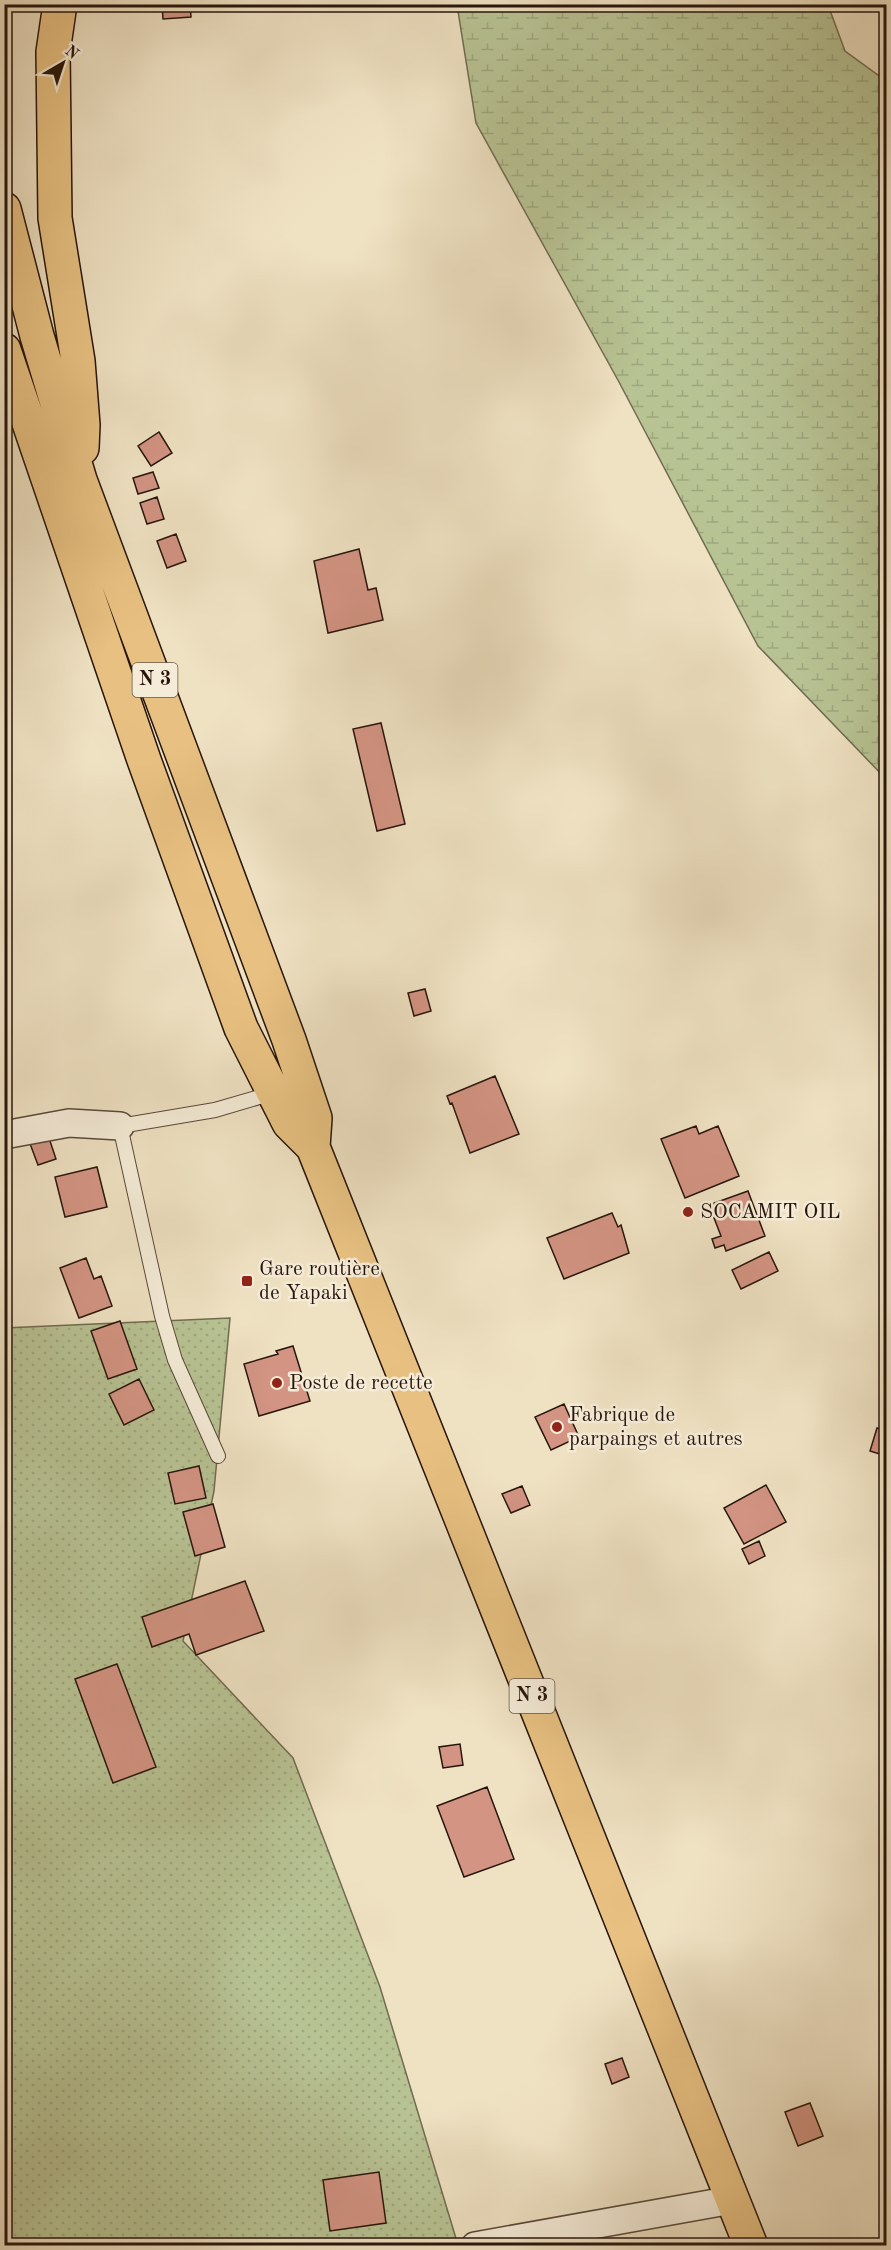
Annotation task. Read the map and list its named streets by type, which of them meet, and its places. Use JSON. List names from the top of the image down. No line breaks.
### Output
{"streets":{"highway":["N 3"]},"places":{"other":["SOCAMIT OIL","Poste de recette","Fabrique de parpaings et autres"],"transit":["Gare routière de Yapaki"]},"north":"top right"}
